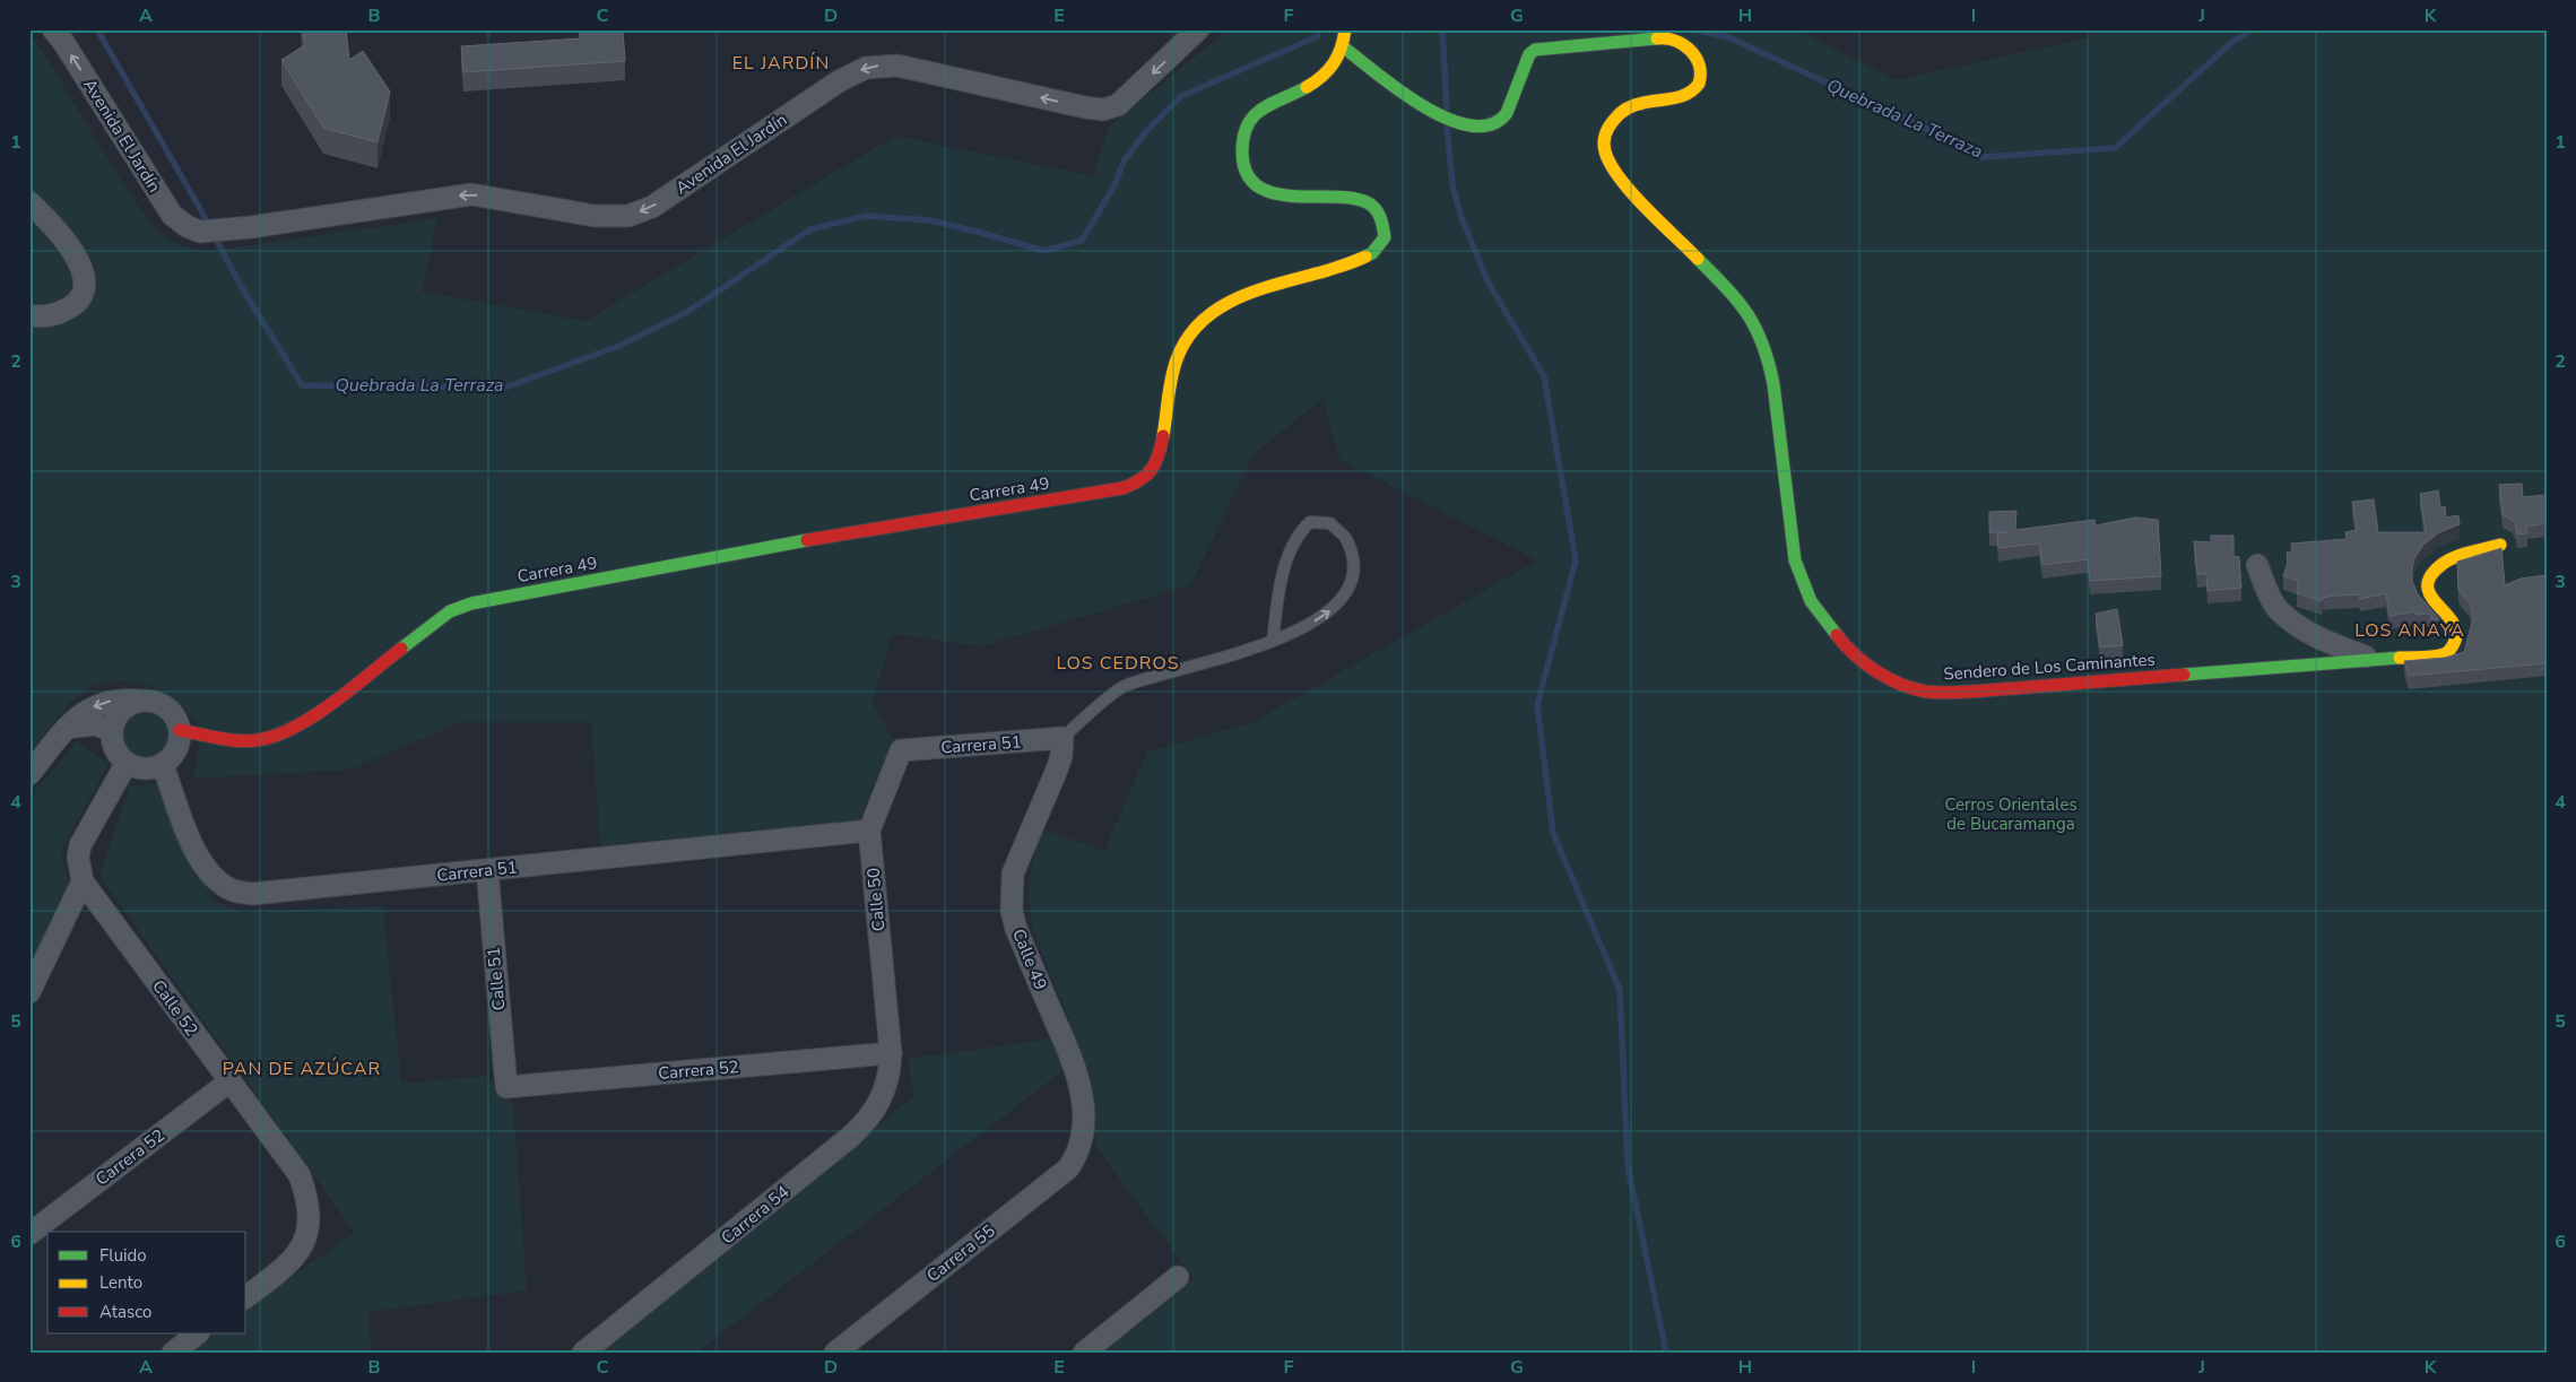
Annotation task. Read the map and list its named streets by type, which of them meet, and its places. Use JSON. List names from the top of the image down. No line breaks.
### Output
{"streets":{"street":["Avenida El Jardín","Carrera 49","Sendero de Los Caminantes","Carrera 51","Calle 50","Calle 49","Calle 51","Calle 52","Carrera 52","Carrera 54","Carrera 55"]},"crossings":[["Carrera 49","Sendero de Los Caminantes"],["Carrera 49","Carrera 51"],["Carrera 49","Calle 52"],["Carrera 51","Calle 50"],["Carrera 51","Calle 49"],["Carrera 51","Calle 51"],["Carrera 51","Calle 52"],["Calle 50","Carrera 52"],["Calle 50","Carrera 54"],["Calle 49","Carrera 55"],["Calle 51","Carrera 52"],["Calle 52","Carrera 52"],["Carrera 52","Carrera 54"]],"one_way":["Avenida El Jardín"],"districts":["EL JARDÍN","LOS ANAYA","LOS CEDROS","PAN DE AZÚCAR"],"water":["Quebrada La Terraza"],"parks":["Cerros Orientales de Bucaramanga"],"legend":["Fluido","Lento","Atasco"],"grid":{"columns":["A","B","C","D","E","F","G","H","I","J","K"],"rows":["1","2","3","4","5","6"]}}
